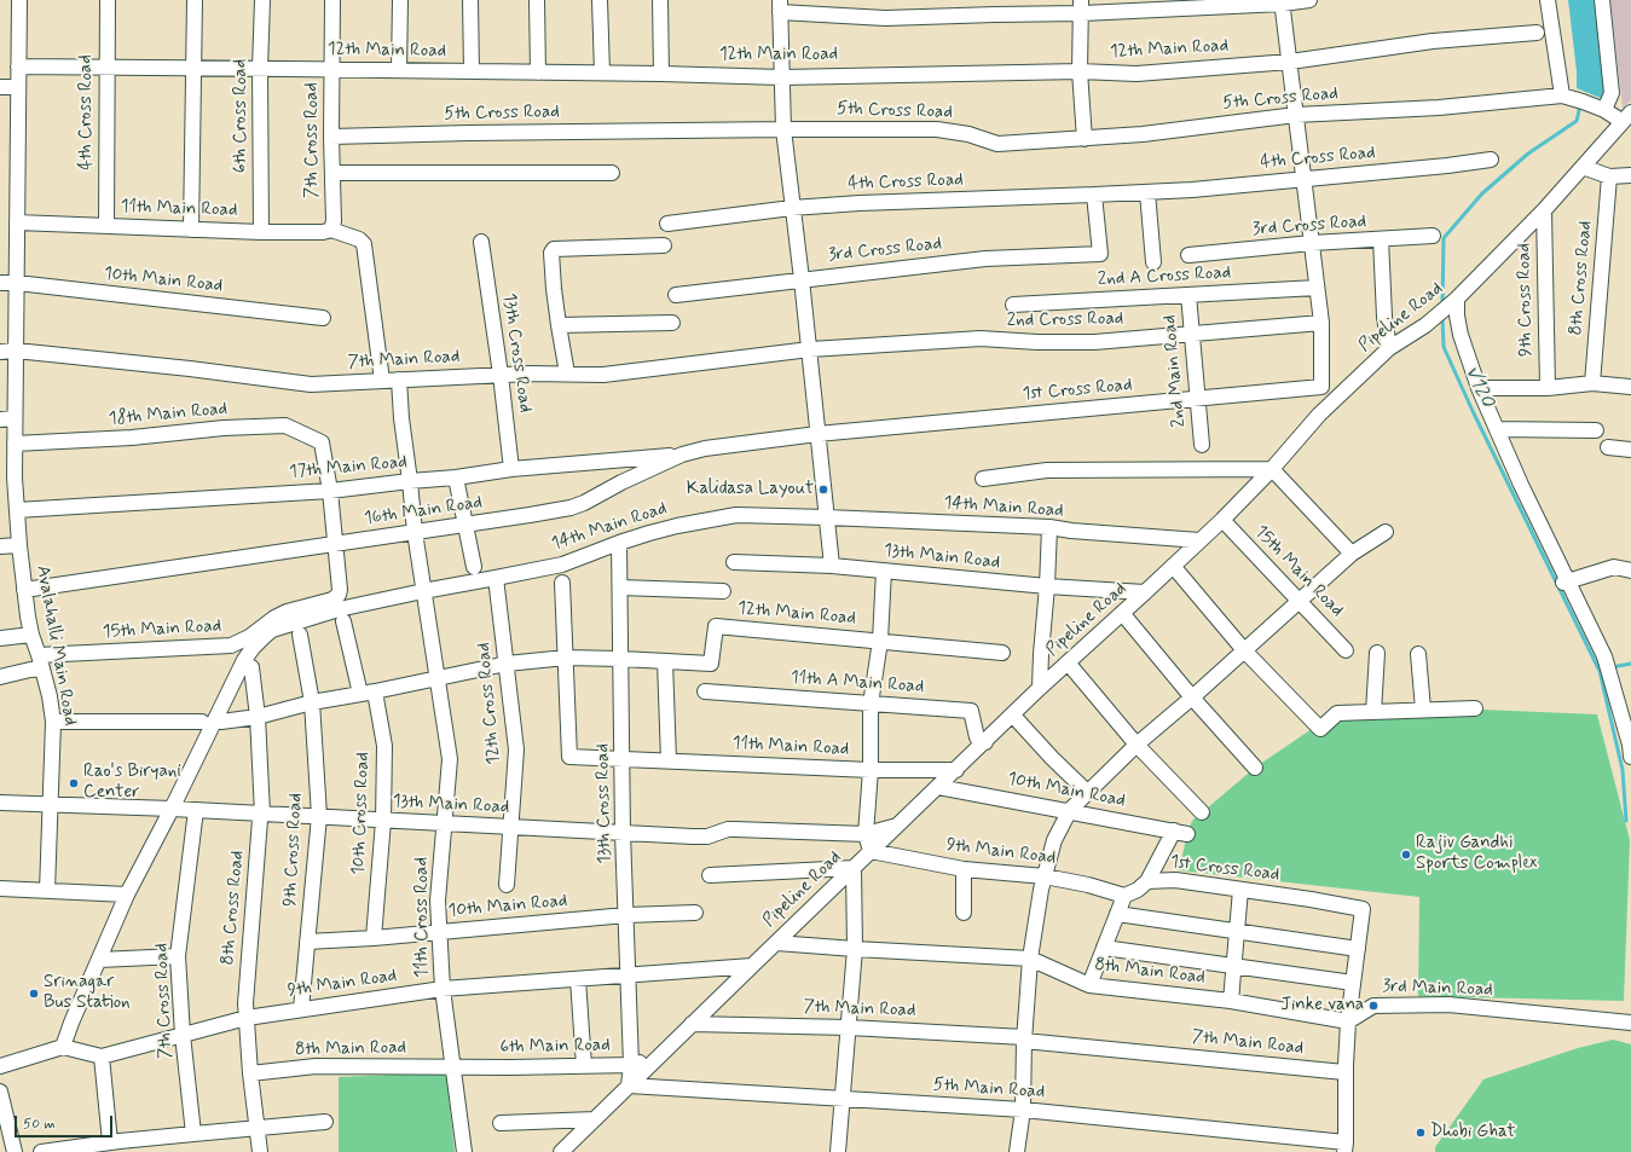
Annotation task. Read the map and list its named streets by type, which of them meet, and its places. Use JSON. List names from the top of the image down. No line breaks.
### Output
{"streets":{"street":["12th Main Road","5th Cross Road","4th Cross Road","6th Cross Road","7th Cross Road","11th Main Road","3rd Cross Road","2nd A Cross Road","8th Cross Road","10th Main Road","9th Cross Road","Pipeline Road","2nd Cross Road","13th Cross Road","7th Main Road","2nd Main Road","1st Cross Road","18th Main Road","17th Main Road","14th Main Road","16th Main Road","13th Main Road","15th Main Road","Avalahalli Main Road","11th A Main Road","12th Cross Road","10th Cross Road","9th Main Road","11th Cross Road","8th Main Road","3rd Main Road","6th Main Road","5th Main Road"]},"crossings":[["12th Main Road","4th Cross Road"],["12th Main Road","6th Cross Road"],["12th Main Road","7th Cross Road"],["12th Main Road","11th Main Road"],["12th Main Road","8th Cross Road"],["12th Main Road","9th Cross Road"],["12th Main Road","13th Cross Road"],["12th Main Road","Avalahalli Main Road"],["12th Main Road","12th Cross Road"],["12th Main Road","10th Cross Road"],["12th Main Road","11th Cross Road"],["5th Cross Road","7th Cross Road"],["5th Cross Road","Pipeline Road"],["4th Cross Road","11th Main Road"],["4th Cross Road","3rd Cross Road"],["6th Cross Road","11th Main Road"],["7th Cross Road","11th Main Road"],["7th Cross Road","13th Main Road"],["7th Cross Road","9th Main Road"],["11th Main Road","Pipeline Road"],["11th Main Road","13th Cross Road"],["11th Main Road","Avalahalli Main Road"],["2nd A Cross Road","2nd Main Road"],["8th Cross Road","13th Main Road"],["8th Cross Road","9th Main Road"],["8th Cross Road","8th Main Road"],["10th Main Road","9th Cross Road"],["10th Main Road","Pipeline Road"],["10th Main Road","13th Cross Road"],["10th Main Road","1st Cross Road"],["10th Main Road","Avalahalli Main Road"],["10th Main Road","10th Cross Road"],["10th Main Road","11th Cross Road"],["9th Cross Road","Pipeline Road"],["9th Cross Road","13th Main Road"],["9th Cross Road","9th Main Road"],["Pipeline Road","13th Cross Road"],["Pipeline Road","7th Main Road"],["Pipeline Road","14th Main Road"],["Pipeline Road","13th Main Road"],["Pipeline Road","15th Main Road"],["Pipeline Road","11th A Main Road"],["Pipeline Road","9th Main Road"],["Pipeline Road","8th Main Road"],["Pipeline Road","6th Main Road"],["Pipeline Road","5th Main Road"],["2nd Cross Road","7th Main Road"],["2nd Cross Road","2nd Main Road"],["13th Cross Road","7th Main Road"],["13th Cross Road","17th Main Road"],["13th Cross Road","14th Main Road"],["13th Cross Road","13th Main Road"],["13th Cross Road","9th Main Road"],["13th Cross Road","6th Main Road"],["13th Cross Road","5th Main Road"],["7th Main Road","Avalahalli Main Road"],["7th Main Road","11th Cross Road"],["2nd Main Road","1st Cross Road"],["1st Cross Road","16th Main Road"],["1st Cross Road","9th Main Road"],["18th Main Road","17th Main Road"],["18th Main Road","Avalahalli Main Road"],["17th Main Road","16th Main Road"],["17th Main Road","Avalahalli Main Road"],["17th Main Road","11th Cross Road"],["14th Main Road","13th Main Road"],["14th Main Road","12th Cross Road"],["14th Main Road","11th Cross Road"],["16th Main Road","15th Main Road"],["16th Main Road","Avalahalli Main Road"],["16th Main Road","11th Cross Road"],["13th Main Road","Avalahalli Main Road"],["13th Main Road","12th Cross Road"],["13th Main Road","10th Cross Road"],["13th Main Road","11th Cross Road"],["15th Main Road","Avalahalli Main Road"],["9th Main Road","11th Cross Road"],["11th Cross Road","8th Main Road"],["11th Cross Road","6th Main Road"],["8th Main Road","3rd Main Road"],["8th Main Road","6th Main Road"]],"water":["V120"],"places":["Kalidasa Layout","Rao's Biryani Center","Rajiv Gandhi Sports Complex","Srinagar Bus Station","Jinke vana","Dhobi Ghat"],"scale_bar":"50 m"}
